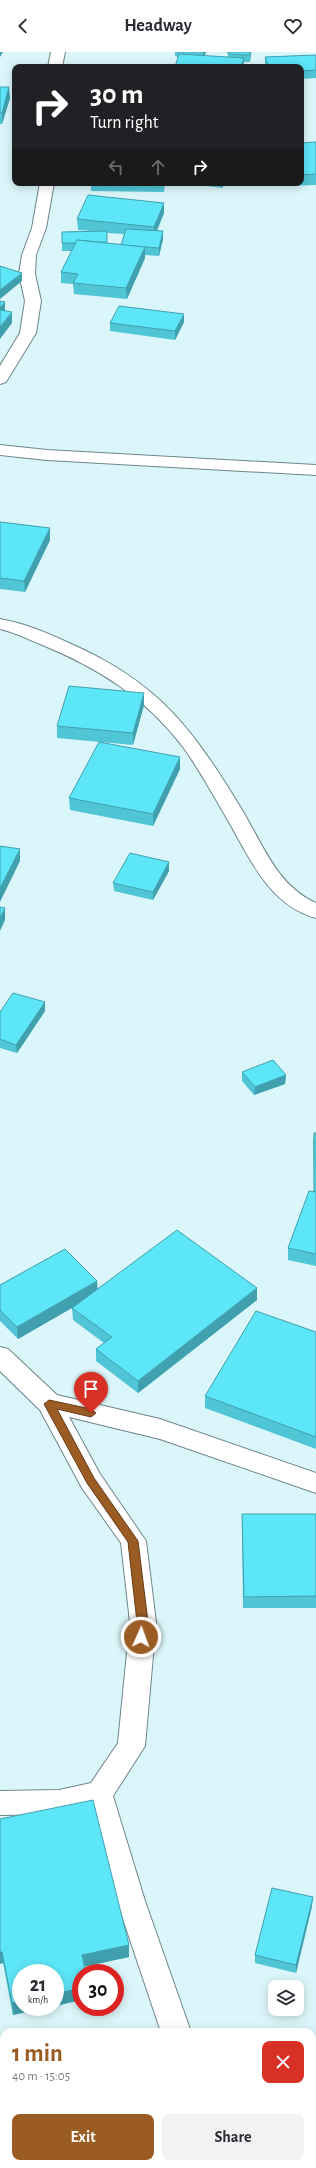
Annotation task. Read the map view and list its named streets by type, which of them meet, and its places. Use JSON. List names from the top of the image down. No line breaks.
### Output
{"page":{"header":"Headway","turn":["30 m","Turn right"],"speed":"21 km/h","limit":"30","heading":["1 min","40 m · 15:05"],"buttons":["Exit","Share"]}}
